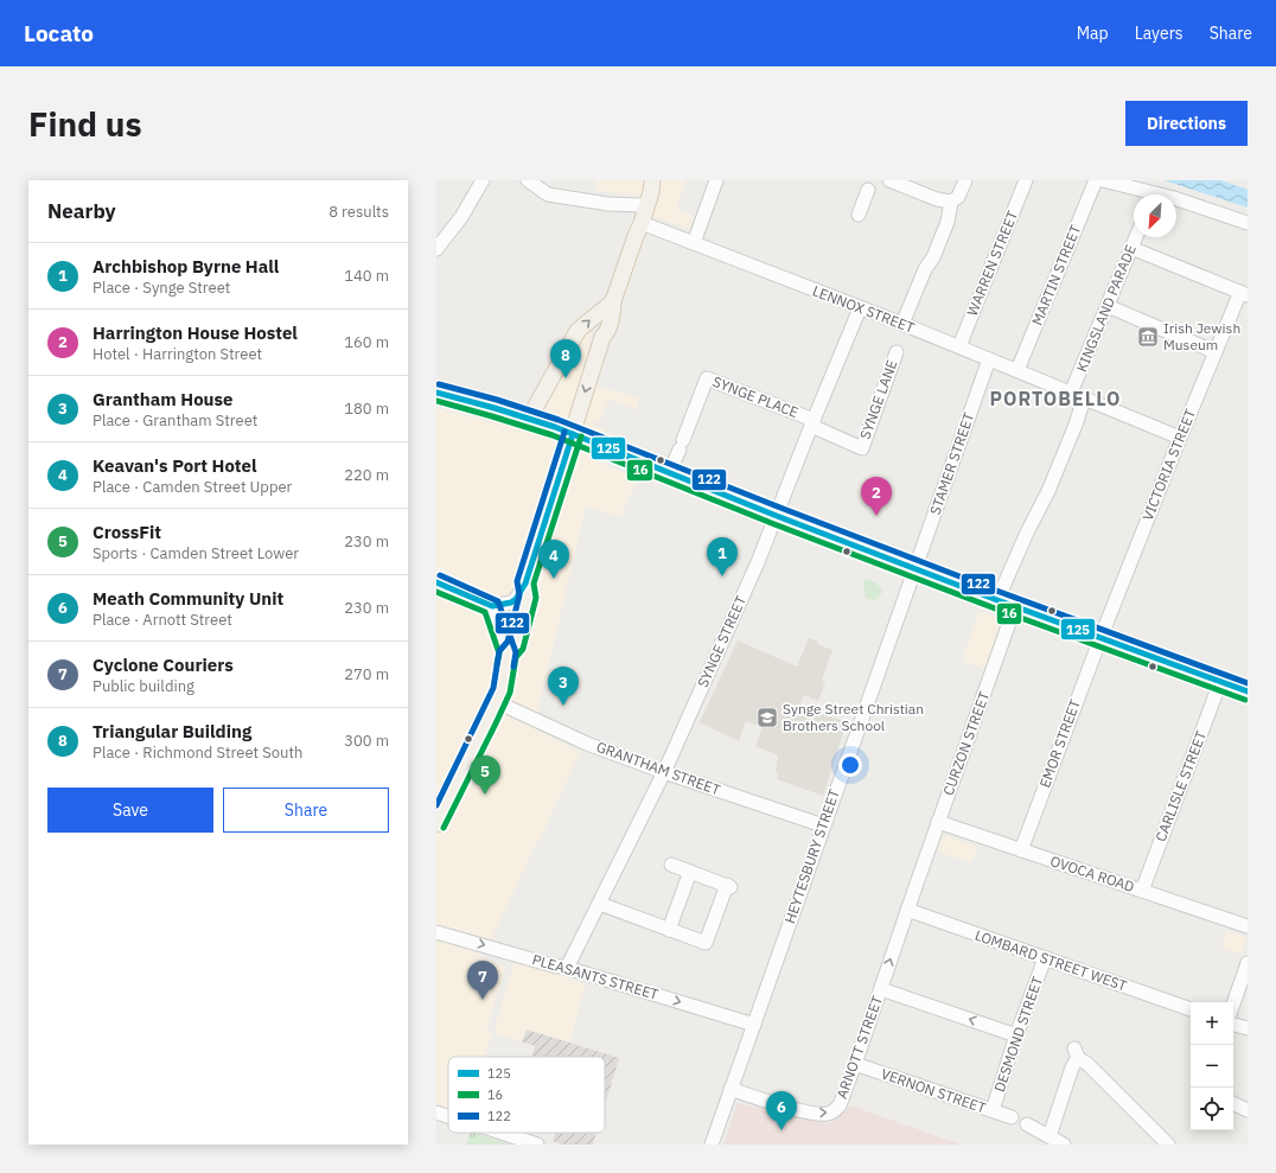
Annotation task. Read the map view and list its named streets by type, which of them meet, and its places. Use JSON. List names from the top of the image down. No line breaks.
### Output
{"streets":{"street":["WARREN STREET","MARTIN STREET","KINGSLAND PARADE","LENNOX STREET","SYNGE PLACE","SYNGE LANE","STAMER STREET","VICTORIA STREET","SYNGE STREET","CURZON STREET","EMOR STREET","GRANTHAM STREET","CARLISLE STREET","HEYTESBURY STREET","OVOCA ROAD","LOMBARD STREET WEST","PLEASANTS STREET","DESMOND STREET","ARNOTT STREET","VERNON STREET"]},"crossings":[["WARREN STREET","LENNOX STREET"],["MARTIN STREET","LENNOX STREET"],["KINGSLAND PARADE","LENNOX STREET"],["LENNOX STREET","STAMER STREET"],["LENNOX STREET","VICTORIA STREET"],["LENNOX STREET","SYNGE STREET"],["SYNGE PLACE","SYNGE LANE"],["SYNGE PLACE","SYNGE STREET"],["SYNGE LANE","SYNGE STREET"],["STAMER STREET","HEYTESBURY STREET"],["VICTORIA STREET","EMOR STREET"],["SYNGE STREET","GRANTHAM STREET"],["SYNGE STREET","PLEASANTS STREET"],["CURZON STREET","OVOCA ROAD"],["CURZON STREET","ARNOTT STREET"],["EMOR STREET","OVOCA ROAD"],["GRANTHAM STREET","HEYTESBURY STREET"],["CARLISLE STREET","OVOCA ROAD"],["HEYTESBURY STREET","PLEASANTS STREET"],["HEYTESBURY STREET","ARNOTT STREET"],["LOMBARD STREET WEST","DESMOND STREET"],["LOMBARD STREET WEST","ARNOTT STREET"],["DESMOND STREET","VERNON STREET"],["ARNOTT STREET","VERNON STREET"]],"one_way":["PLEASANTS STREET"],"districts":["PORTOBELLO"],"places":{"museum":["Irish Jewish Museum"],"school or university":["Synge Street Christian Brothers School"]},"lines":["transit line 122","transit line 125","transit line 16"],"legend":["125","16","122"],"north":"bottom left","page":{"header":"Locato","nav":["Map","Layers","Share"],"buttons":["Directions",["Save","Share"]],"title":"Find us","heading":["Nearby","8 results"],"list":[{"mark":"1","name":"Archbishop Byrne Hall","note":"Place · Synge Street","value":"140 m"},{"mark":"2","name":"Harrington House Hostel","note":"Hotel · Harrington Street","value":"160 m"},{"mark":"3","name":"Grantham House","note":"Place · Grantham Street","value":"180 m"},{"mark":"4","name":"Keavan's Port Hotel","note":"Place · Camden Street Upper","value":"220 m"},{"mark":"5","name":"CrossFit","note":"Sports · Camden Street Lower","value":"230 m"},{"mark":"6","name":"Meath Community Unit","note":"Place · Arnott Street","value":"230 m"},{"mark":"7","name":"Cyclone Couriers","note":"Public building","value":"270 m"},{"mark":"8","name":"Triangular Building","note":"Place · Richmond Street South","value":"300 m"}],"pins":["8","2","1","4","3","5","7","6"],"map_buttons":["+","−"]}}
